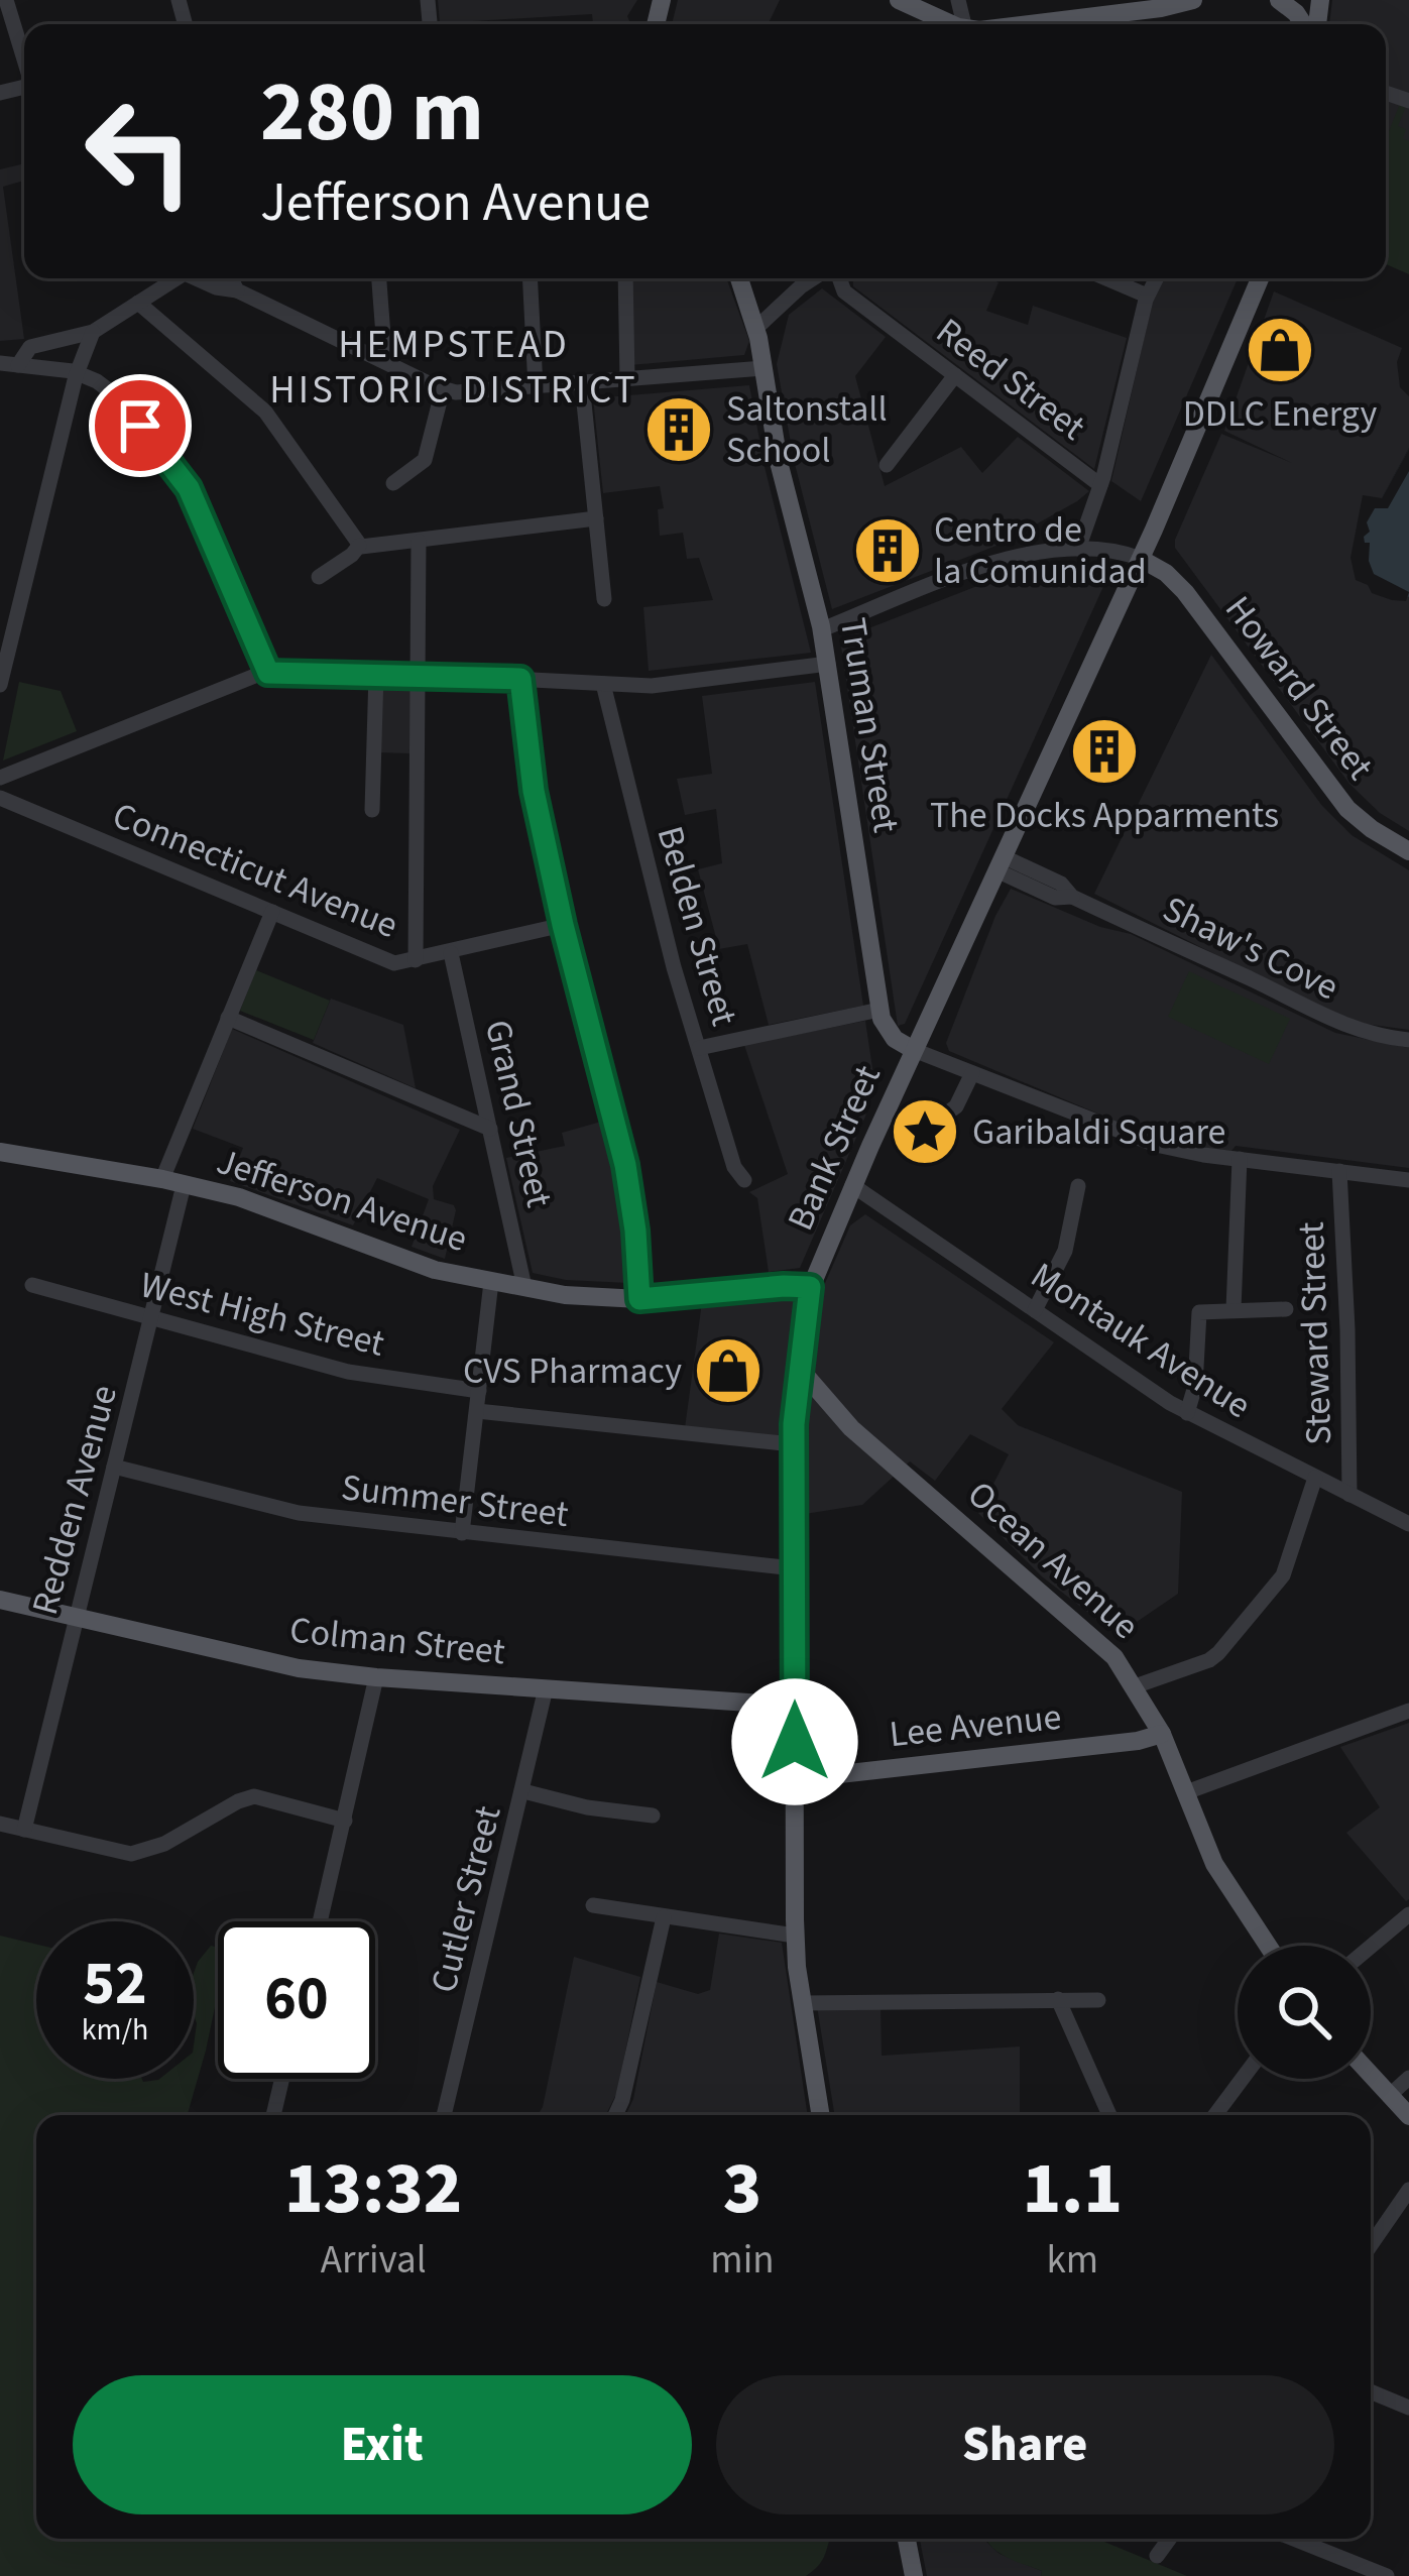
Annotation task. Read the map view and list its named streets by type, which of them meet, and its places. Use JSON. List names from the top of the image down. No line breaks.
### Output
{"streets":{"main road":["Howard Street","Truman Street","Bank Street","Jefferson Avenue","Ocean Avenue","Colman Street","Lee Avenue"],"street":["Reed Street","Connecticut Avenue","Belden Street","Shaw's Cove","Grand Street","West High Street","Steward Street","Montauk Avenue","Redden Avenue","Summer Street","Cutler Street"]},"crossings":[["Howard Street","Bank Street"],["Connecticut Avenue","Grand Street"],["Shaw's Cove","Bank Street"],["Grand Street","Jefferson Avenue"],["Bank Street","Jefferson Avenue"],["Bank Street","Montauk Avenue"],["Bank Street","Summer Street"],["Bank Street","Ocean Avenue"],["Bank Street","Colman Street"],["Bank Street","Lee Avenue"],["Jefferson Avenue","Redden Avenue"],["West High Street","Redden Avenue"],["Steward Street","Montauk Avenue"],["Redden Avenue","Summer Street"],["Redden Avenue","Colman Street"],["Ocean Avenue","Lee Avenue"],["Colman Street","Cutler Street"]],"districts":["HEMPSTEAD HISTORIC DISTRICT"],"places":{"shop":["DDLC Energy","CVS Pharmacy"],"building":["Saltonstall School","Centro de la Comunidad","The Docks Apparments"],"place":["Garibaldi Square"]},"page":{"turn":["280 m","Jefferson Avenue"],"speed":"52 km/h","limit":"60","eta":["13:32","Arrival","3","min","1.1","km"],"buttons":["Exit","Share"]}}
